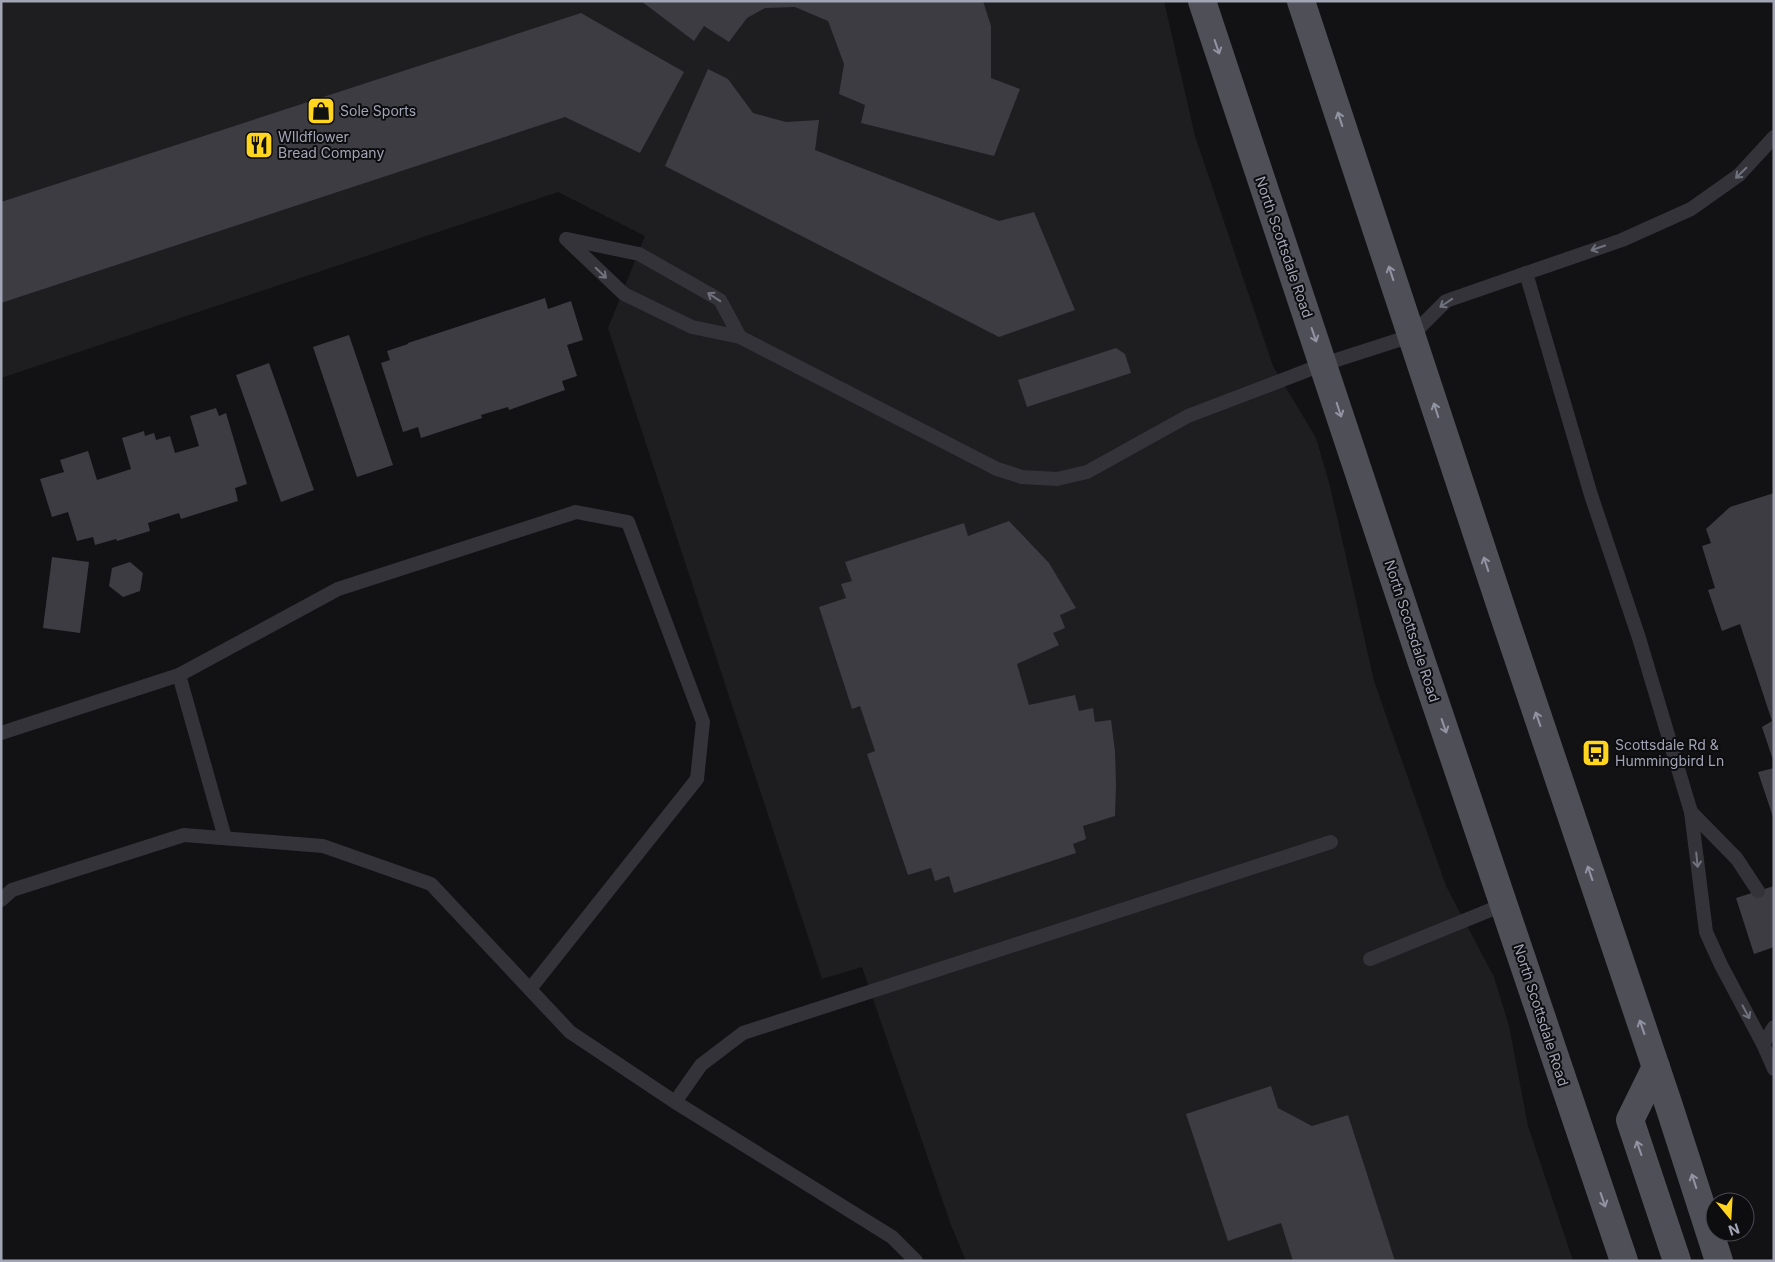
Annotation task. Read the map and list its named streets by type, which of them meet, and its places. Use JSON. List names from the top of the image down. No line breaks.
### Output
{"streets":{"main road":["North Scottsdale Road"]},"places":{"shop":["Sole Sports"],"restaurant":["WIldflower Bread Company"],"bus stop":["Scottsdale Rd & Hummingbird Ln"]},"north":"bottom"}
